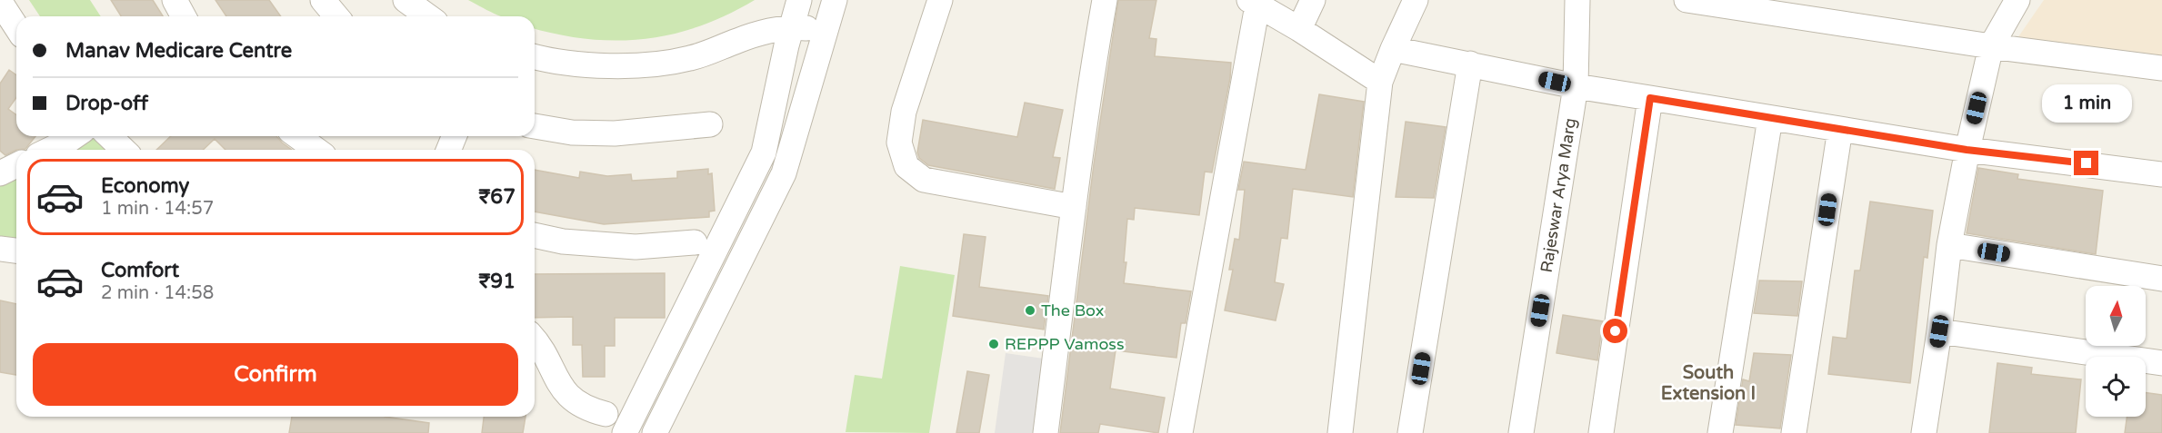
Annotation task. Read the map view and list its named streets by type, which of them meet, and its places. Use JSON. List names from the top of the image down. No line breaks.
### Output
{"streets":{"street":["Rajeswar Arya Marg"]},"districts":["South Extension I"],"places":["The Box","REPPP Vamoss"],"north":"top","page":{"banner":["Manav Medicare Centre","Drop-off"],"bubble":"1 min","list":[{"name":"Economy","note":"1 min · 14:57","value":"₹67"},{"name":"Comfort","note":"2 min · 14:58","value":"₹91"}],"buttons":"Confirm"}}
